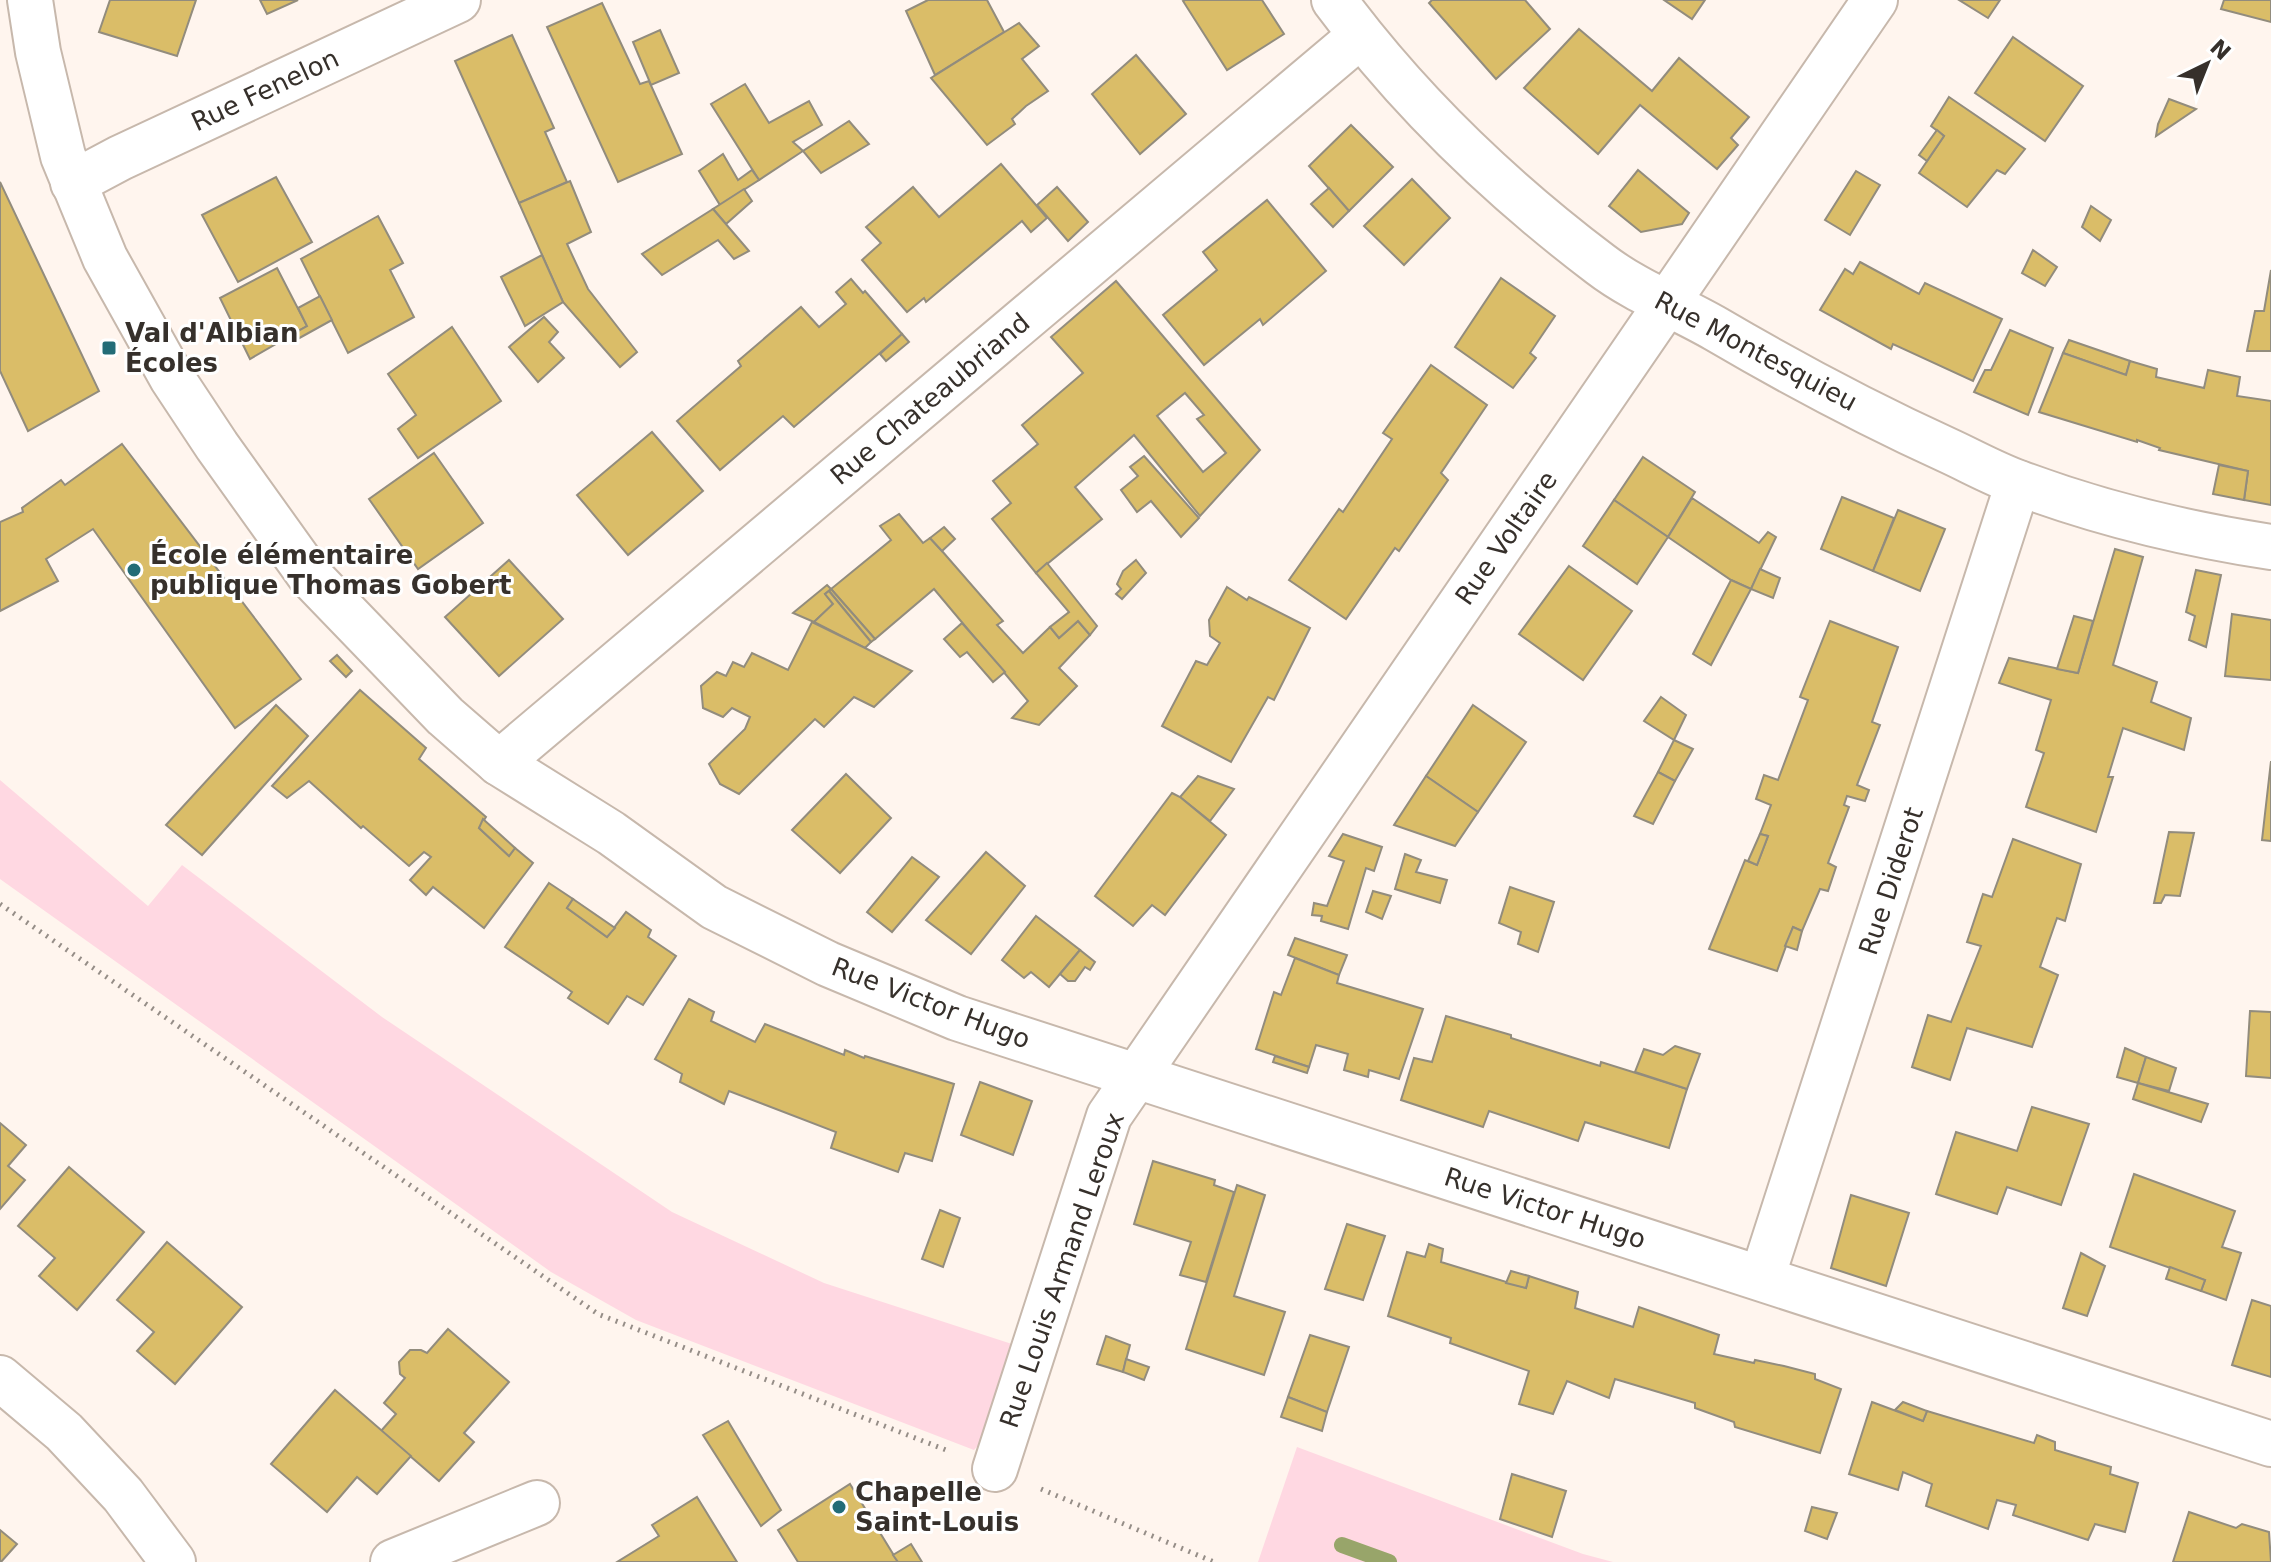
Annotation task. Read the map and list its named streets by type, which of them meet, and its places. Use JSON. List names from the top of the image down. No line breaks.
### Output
{"streets":{"street":["Rue Fenelon","Rue Montesquieu","Rue Chateaubriand","Rue Voltaire","Rue Diderot","Rue Victor Hugo","Rue Louis Armand Leroux"]},"crossings":[["Rue Fenelon","Rue Victor Hugo"],["Rue Montesquieu","Rue Chateaubriand"],["Rue Montesquieu","Rue Voltaire"],["Rue Montesquieu","Rue Diderot"],["Rue Chateaubriand","Rue Victor Hugo"],["Rue Voltaire","Rue Victor Hugo"],["Rue Voltaire","Rue Louis Armand Leroux"],["Rue Diderot","Rue Victor Hugo"],["Rue Victor Hugo","Rue Louis Armand Leroux"]],"places":{"transit":["Val d'Albian Écoles"],"other":["École élémentaire publique Thomas Gobert","Chapelle Saint-Louis"]},"north":"top right"}
